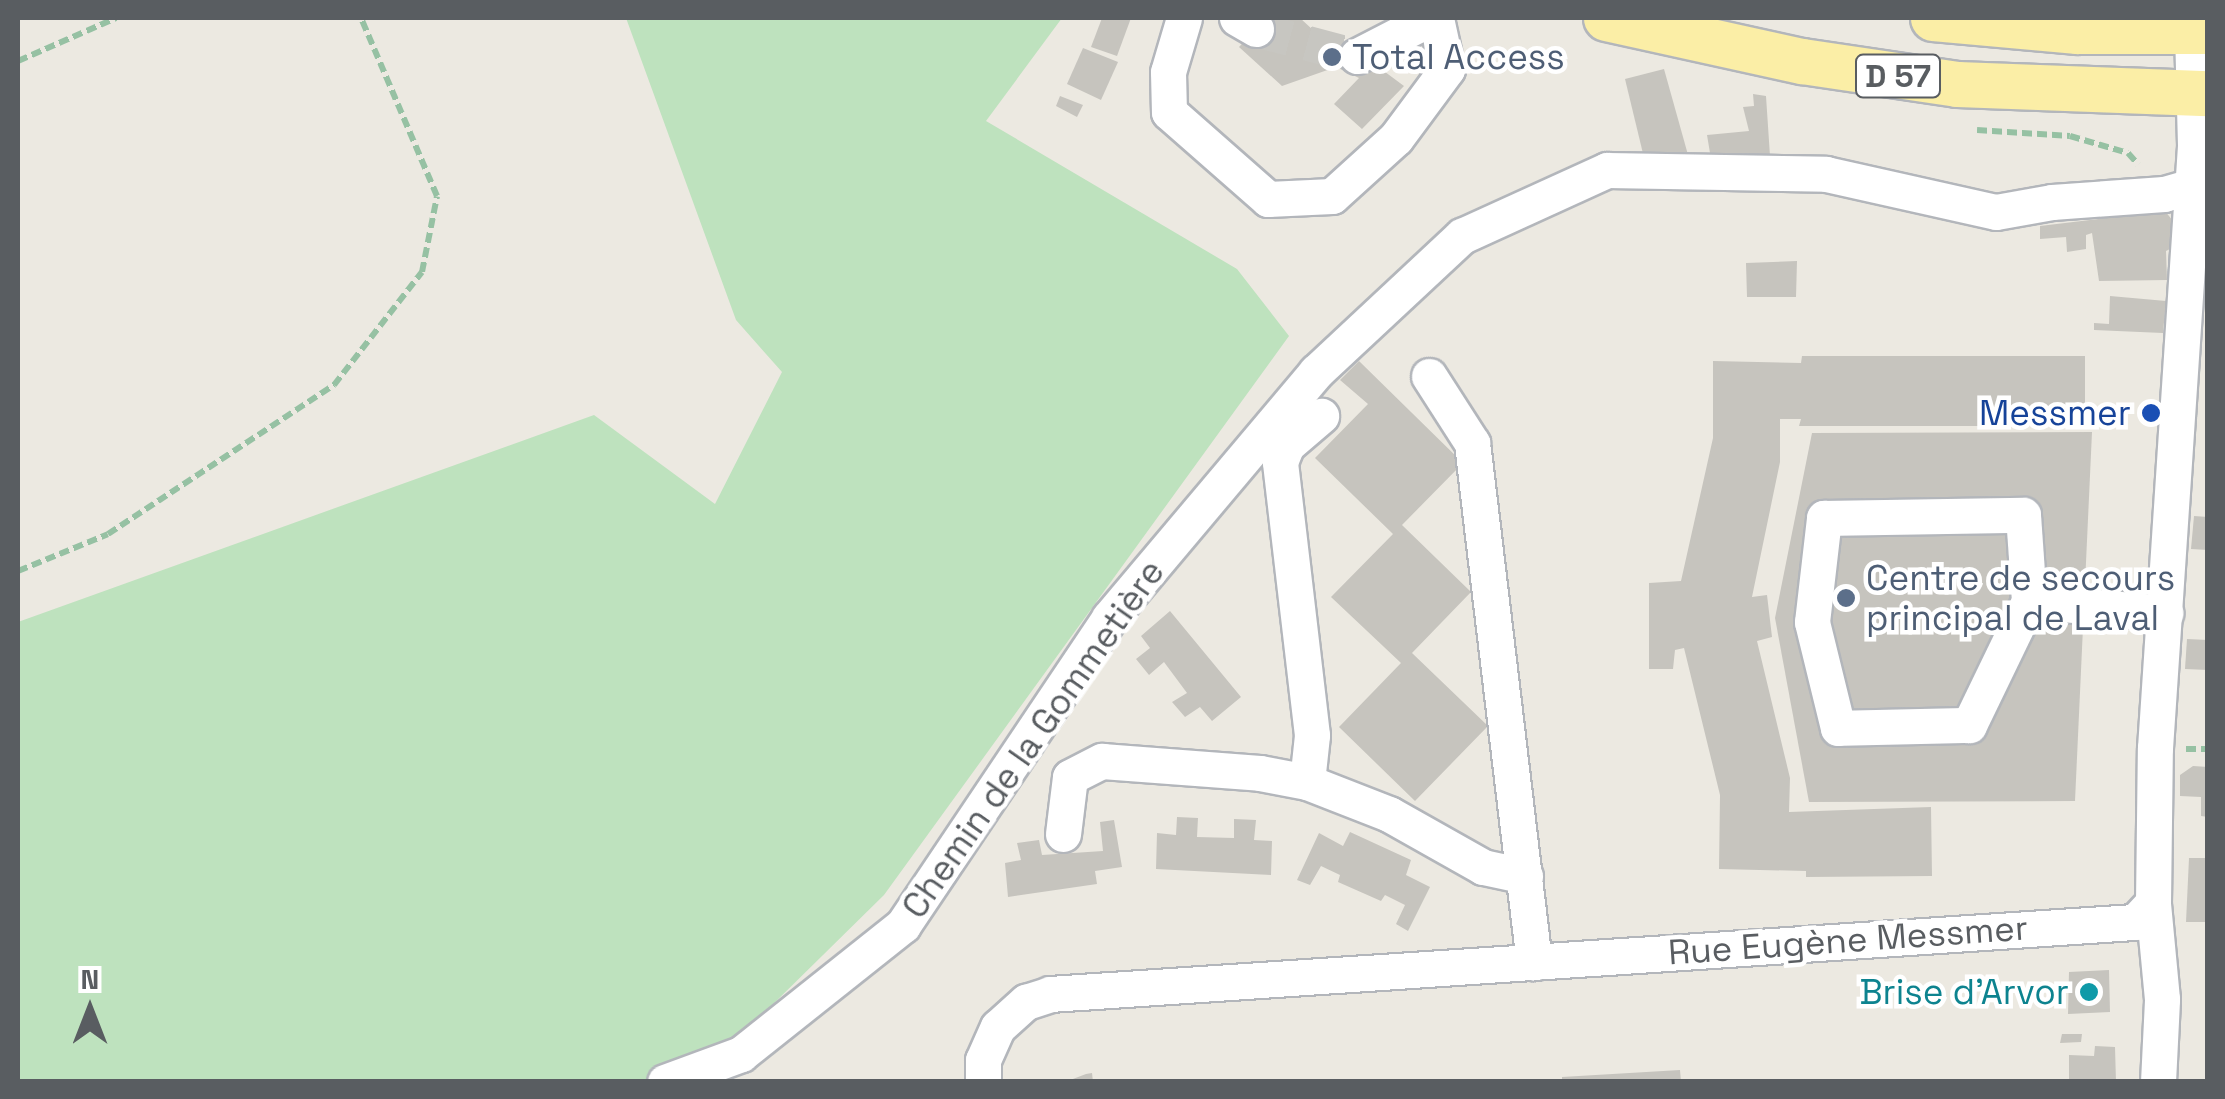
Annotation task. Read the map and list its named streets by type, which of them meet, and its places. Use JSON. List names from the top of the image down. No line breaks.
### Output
{"streets":{"main road":["D 57"],"street":["Chemin de la Gommetière","Rue Eugène Messmer"]},"places":["Total Access","Messmer","Centre de secours principal de Laval","Brise d'Arvor"],"north":"top"}
